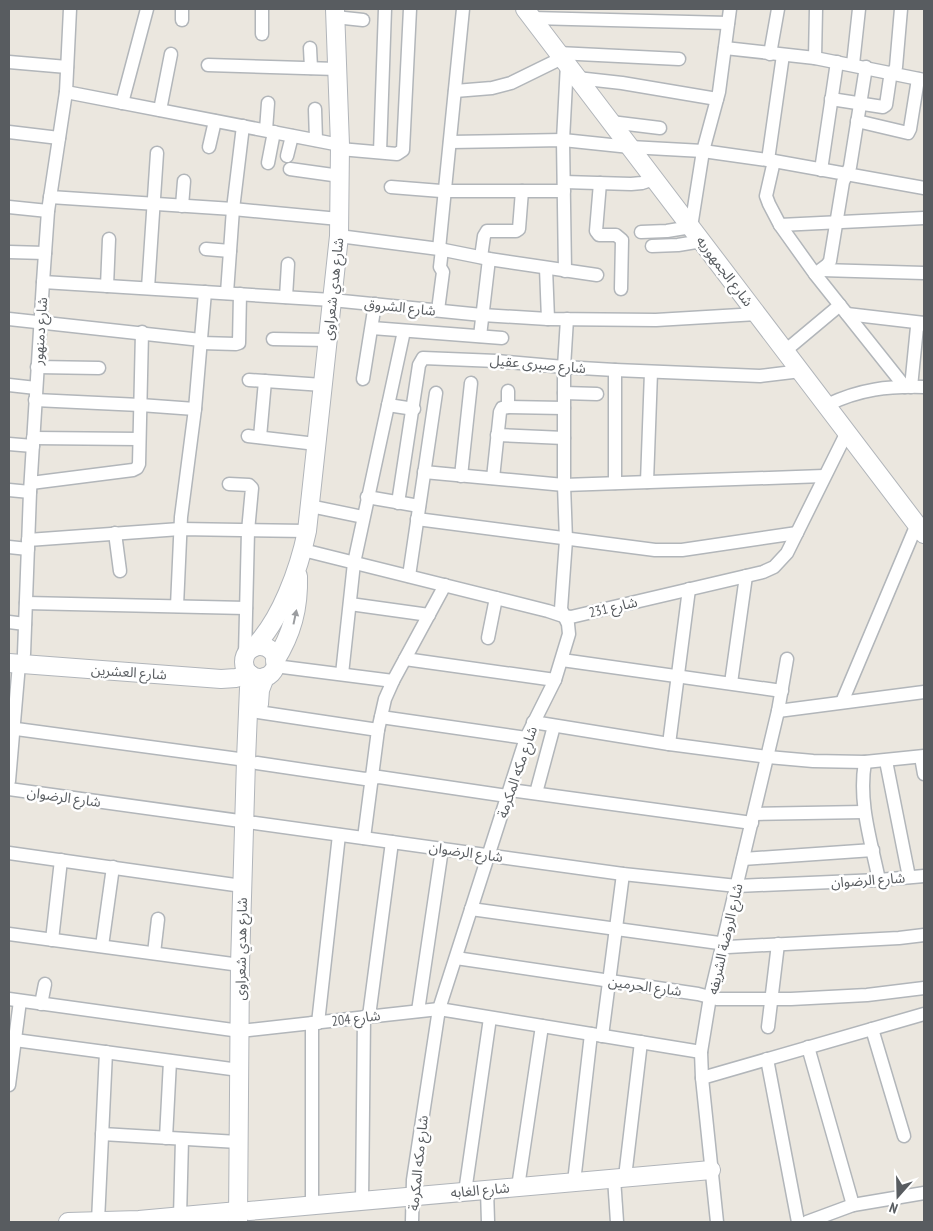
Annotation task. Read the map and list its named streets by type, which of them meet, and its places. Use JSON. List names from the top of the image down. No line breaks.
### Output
{"streets":{"street":["شارع الجمهوريه","شارع هدي شعراوى","شارع الشروق","شارع دمنهور","شارع صبرى عقيل","شارع 231","شارع العشرين","شارع مكه المكرمة","شارع الرضوان","شارع الروضة الشريفه","شارع الحرمين","شارع 204","شارع الغابه"]},"crossings":[["شارع الجمهوريه","شارع الشروق"],["شارع الجمهوريه","شارع صبرى عقيل"],["شارع الجمهوريه","شارع 231"],["شارع هدي شعراوى","شارع الشروق"],["شارع هدي شعراوى","شارع 231"],["شارع هدي شعراوى","شارع العشرين"],["شارع هدي شعراوى","شارع الرضوان"],["شارع هدي شعراوى","شارع 204"],["شارع هدي شعراوى","شارع الغابه"],["شارع الشروق","شارع دمنهور"],["شارع الشروق","شارع مكه المكرمة"],["شارع دمنهور","شارع العشرين"],["شارع صبرى عقيل","شارع مكه المكرمة"],["شارع 231","شارع مكه المكرمة"],["شارع مكه المكرمة","شارع الرضوان"],["شارع مكه المكرمة","شارع الحرمين"],["شارع مكه المكرمة","شارع 204"],["شارع مكه المكرمة","شارع الغابه"],["شارع الرضوان","شارع الروضة الشريفه"],["شارع الروضة الشريفه","شارع الحرمين"],["شارع الروضة الشريفه","شارع 204"],["شارع الروضة الشريفه","شارع الغابه"]],"north":"bottom"}
